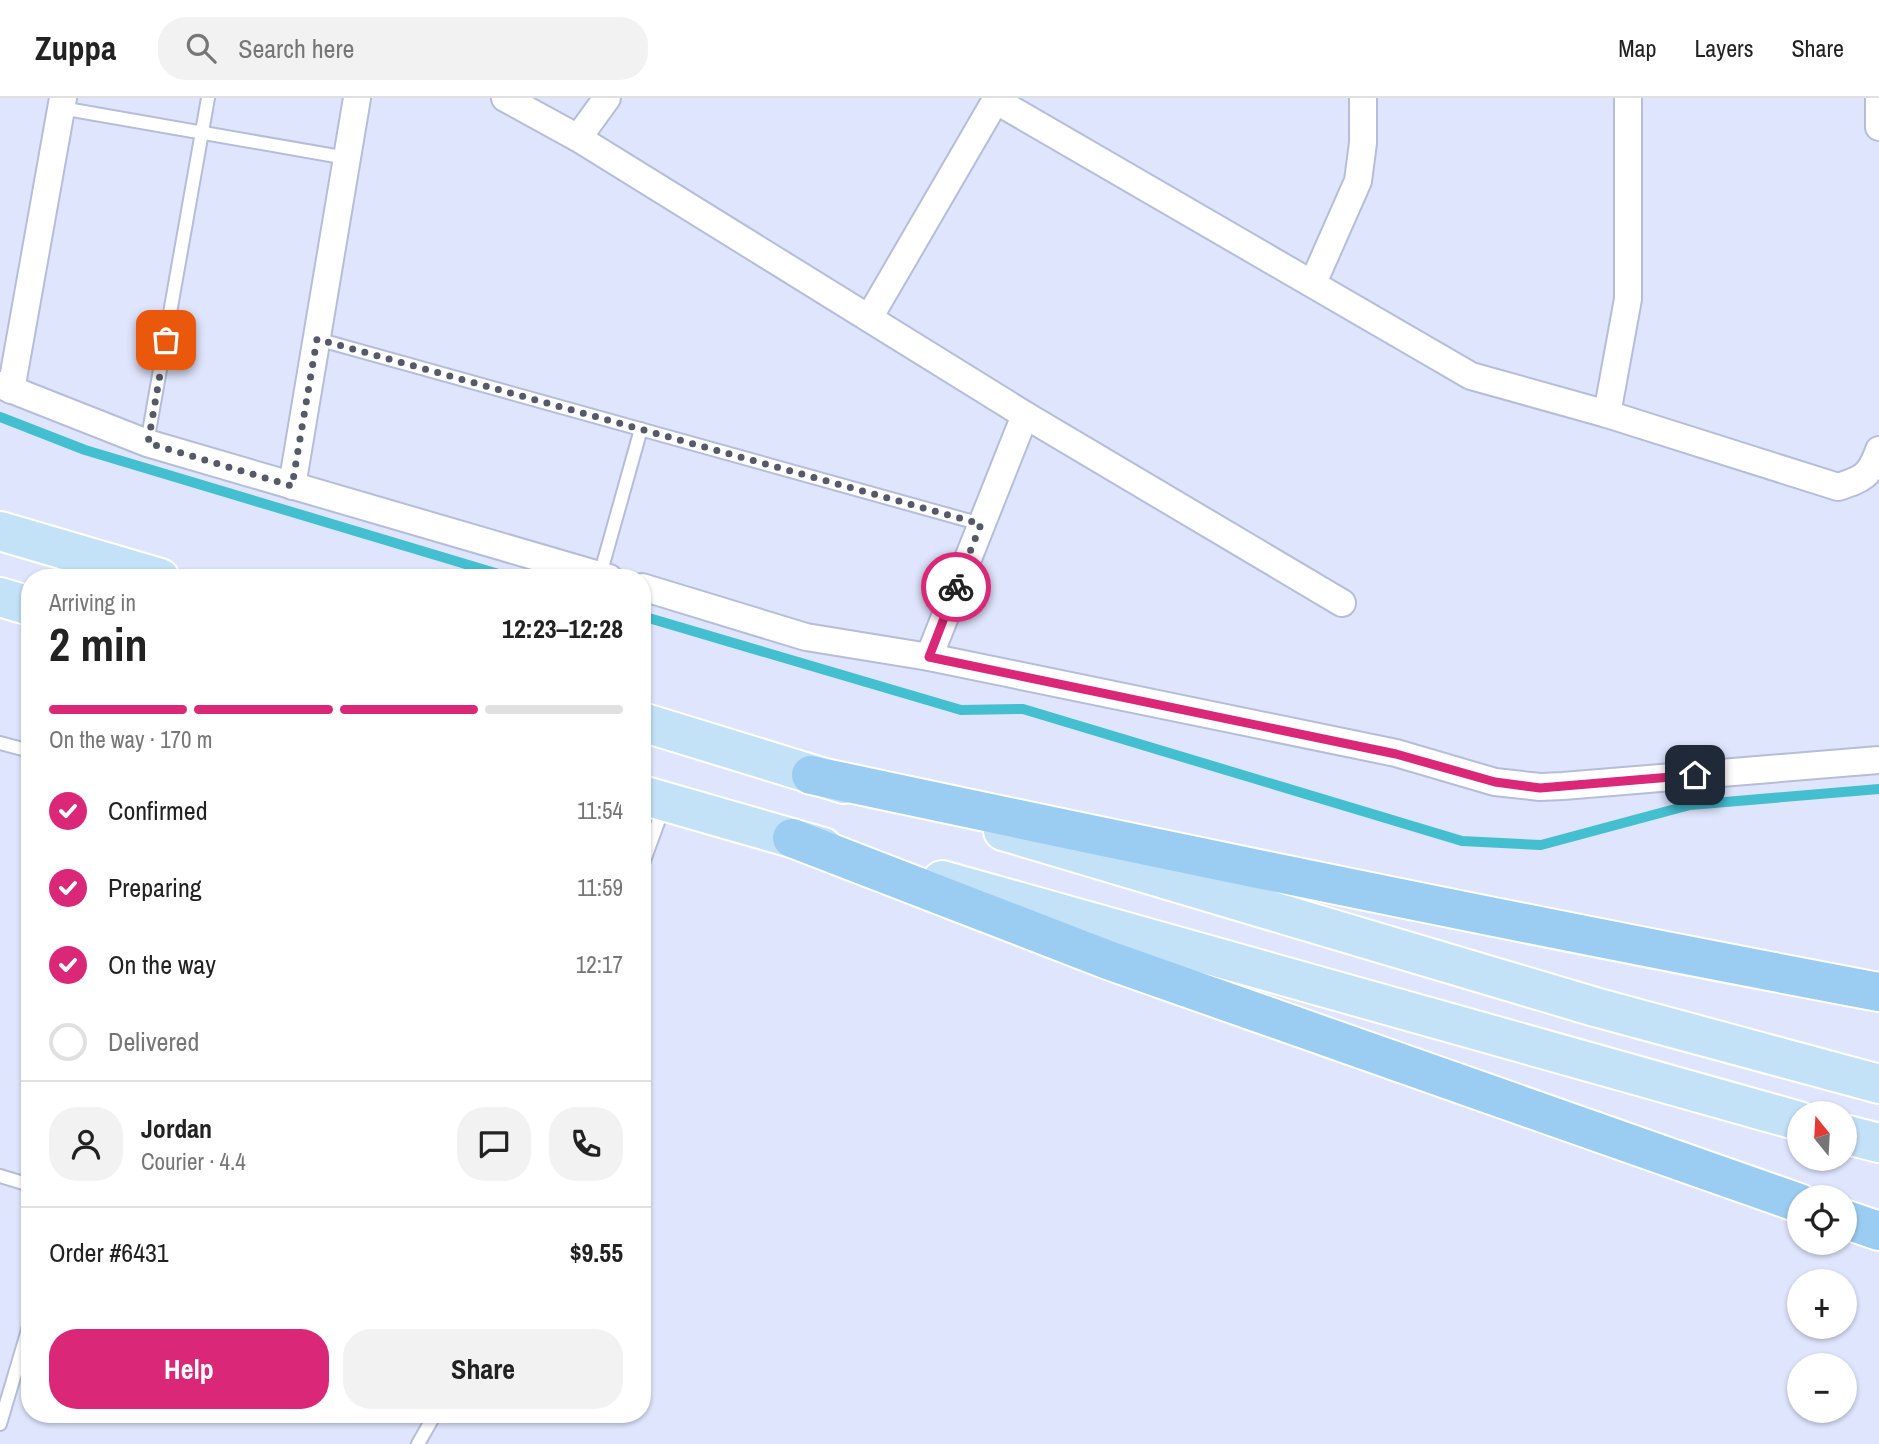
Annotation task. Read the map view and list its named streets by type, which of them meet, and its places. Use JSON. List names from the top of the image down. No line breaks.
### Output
{"north":"top","page":{"header":"Zuppa","search":"Search here","nav":["Map","Layers","Share"],"heading":["2 min","Arriving in","12:23–12:28"],"panel":["Jordan","Courier · 4.4","Order #6431","$9.55"],"bar":"On the way · 170 m","list":[["Confirmed","11:54"],["Preparing","11:59"],["On the way","12:17"],"Delivered"],"map_buttons":["+","−"],"buttons":["Help","Share"]}}
